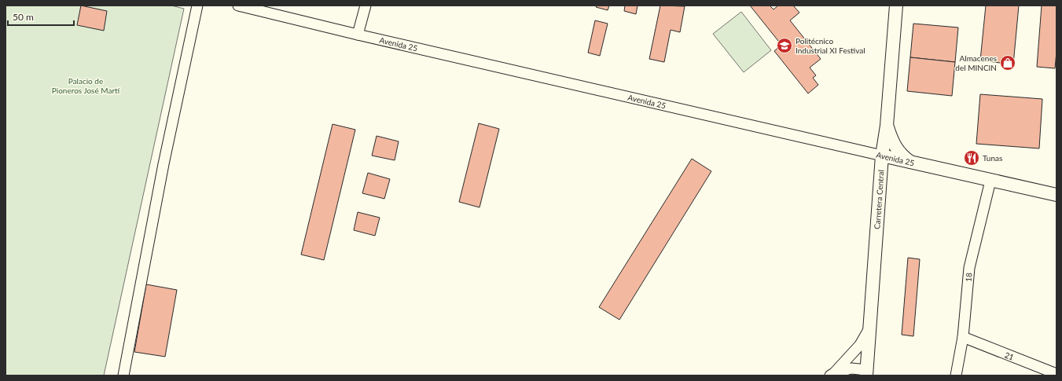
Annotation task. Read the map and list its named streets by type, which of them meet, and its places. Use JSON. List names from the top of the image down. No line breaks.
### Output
{"streets":{"main road":["Avenida 25","Carretera Central"],"street":["18","21"]},"crossings":[["Avenida 25","Carretera Central"],["Avenida 25","18"],["18","21"]],"parks":["Palacio de Pioneros José Martí"],"places":{"school or university":["Politécnico Industrial XI Festival"],"shop":["Almacenes del MINCIN"],"restaurant":["Tunas"]},"scale_bar":"50 m"}
